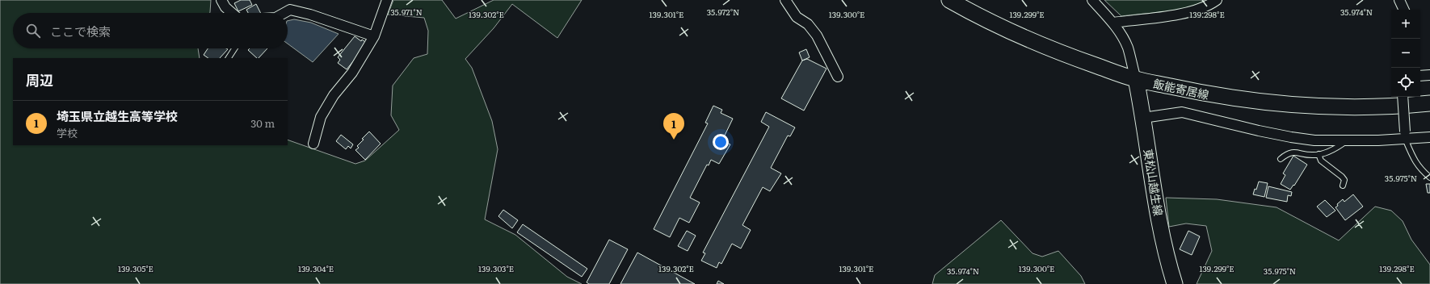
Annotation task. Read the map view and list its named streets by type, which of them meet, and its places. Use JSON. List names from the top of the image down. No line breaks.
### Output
{"streets":{"main road":["飯能寄居線","東松山越生線"]},"crossings":[["飯能寄居線","東松山越生線"]],"page":{"map_buttons":["+","−"],"search":"ここで検索","heading":"周辺","list":[{"mark":"1","name":"埼玉県立越生高等学校","note":"学校","value":"30 m"}],"pins":"1"},"coordinates":["35.971°N","35.972°N","35.974°N","139.302°E","139.301°E","139.300°E","139.299°E","139.298°E","35.975°N","139.305°E","139.304°E","139.303°E"]}
